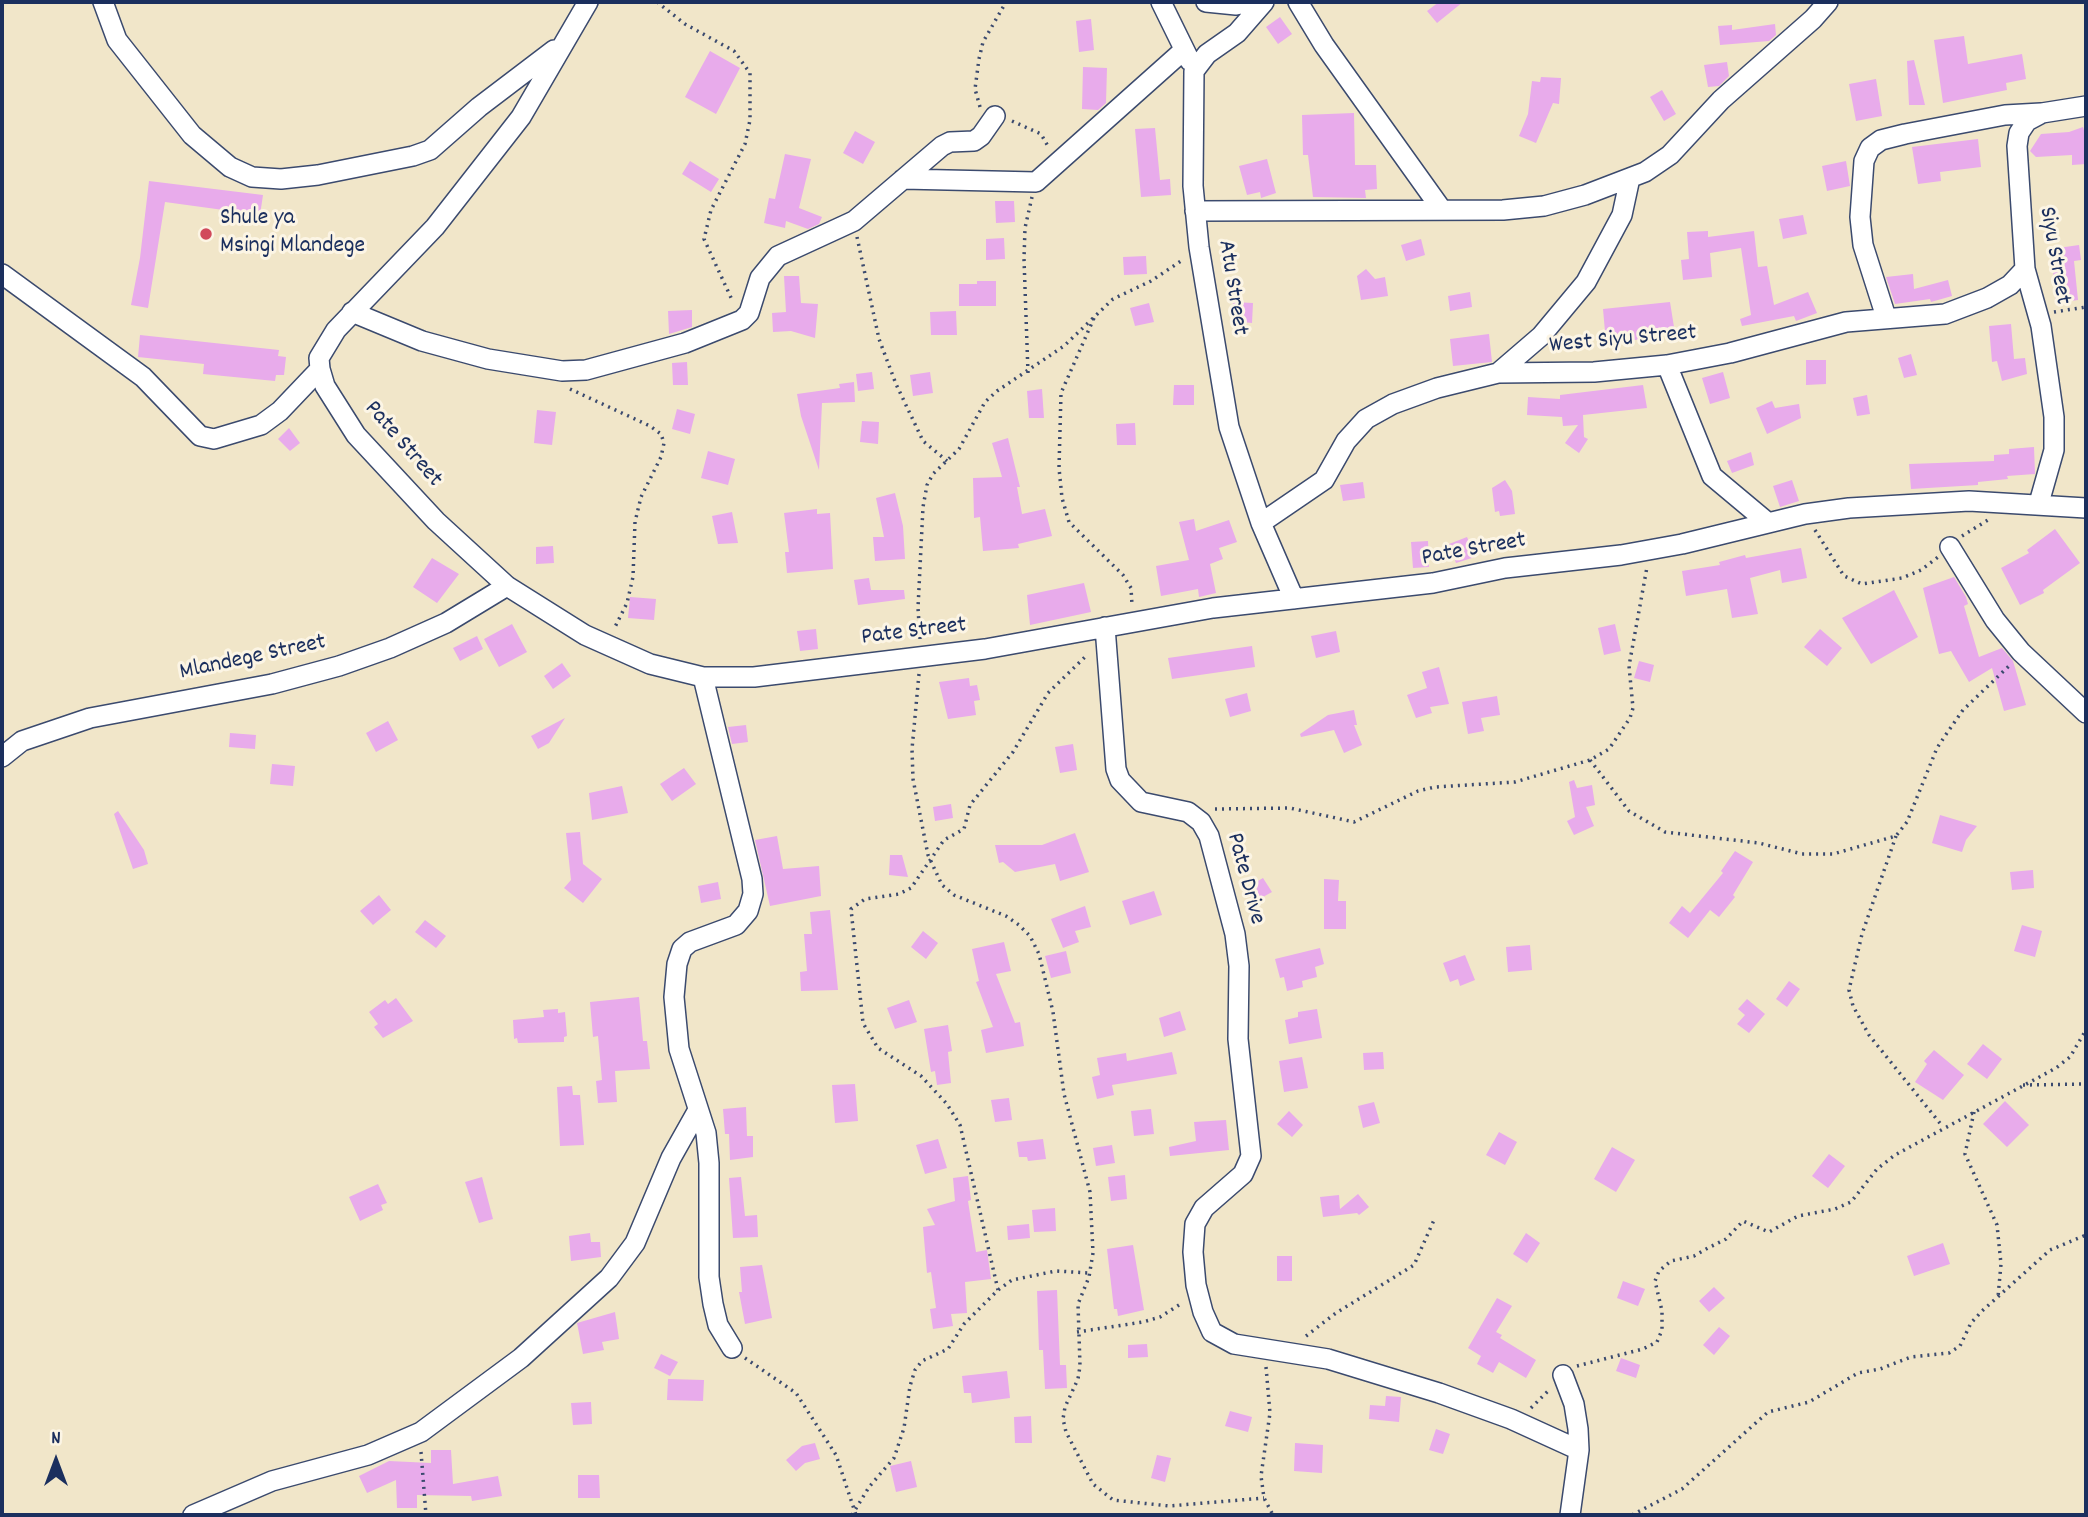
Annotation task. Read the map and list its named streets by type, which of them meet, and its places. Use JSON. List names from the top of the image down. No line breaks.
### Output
{"streets":{"street":["Siyu Street","Atu Street","West Siyu Street","Pate Street","Mlandege Street","Pate Drive"]},"crossings":[["Siyu Street","West Siyu Street"],["Siyu Street","Pate Street"],["Atu Street","West Siyu Street"],["Atu Street","Pate Street"],["Pate Street","Mlandege Street"]],"places":["Shule ya Msingi Mlandege"],"north":"top"}
